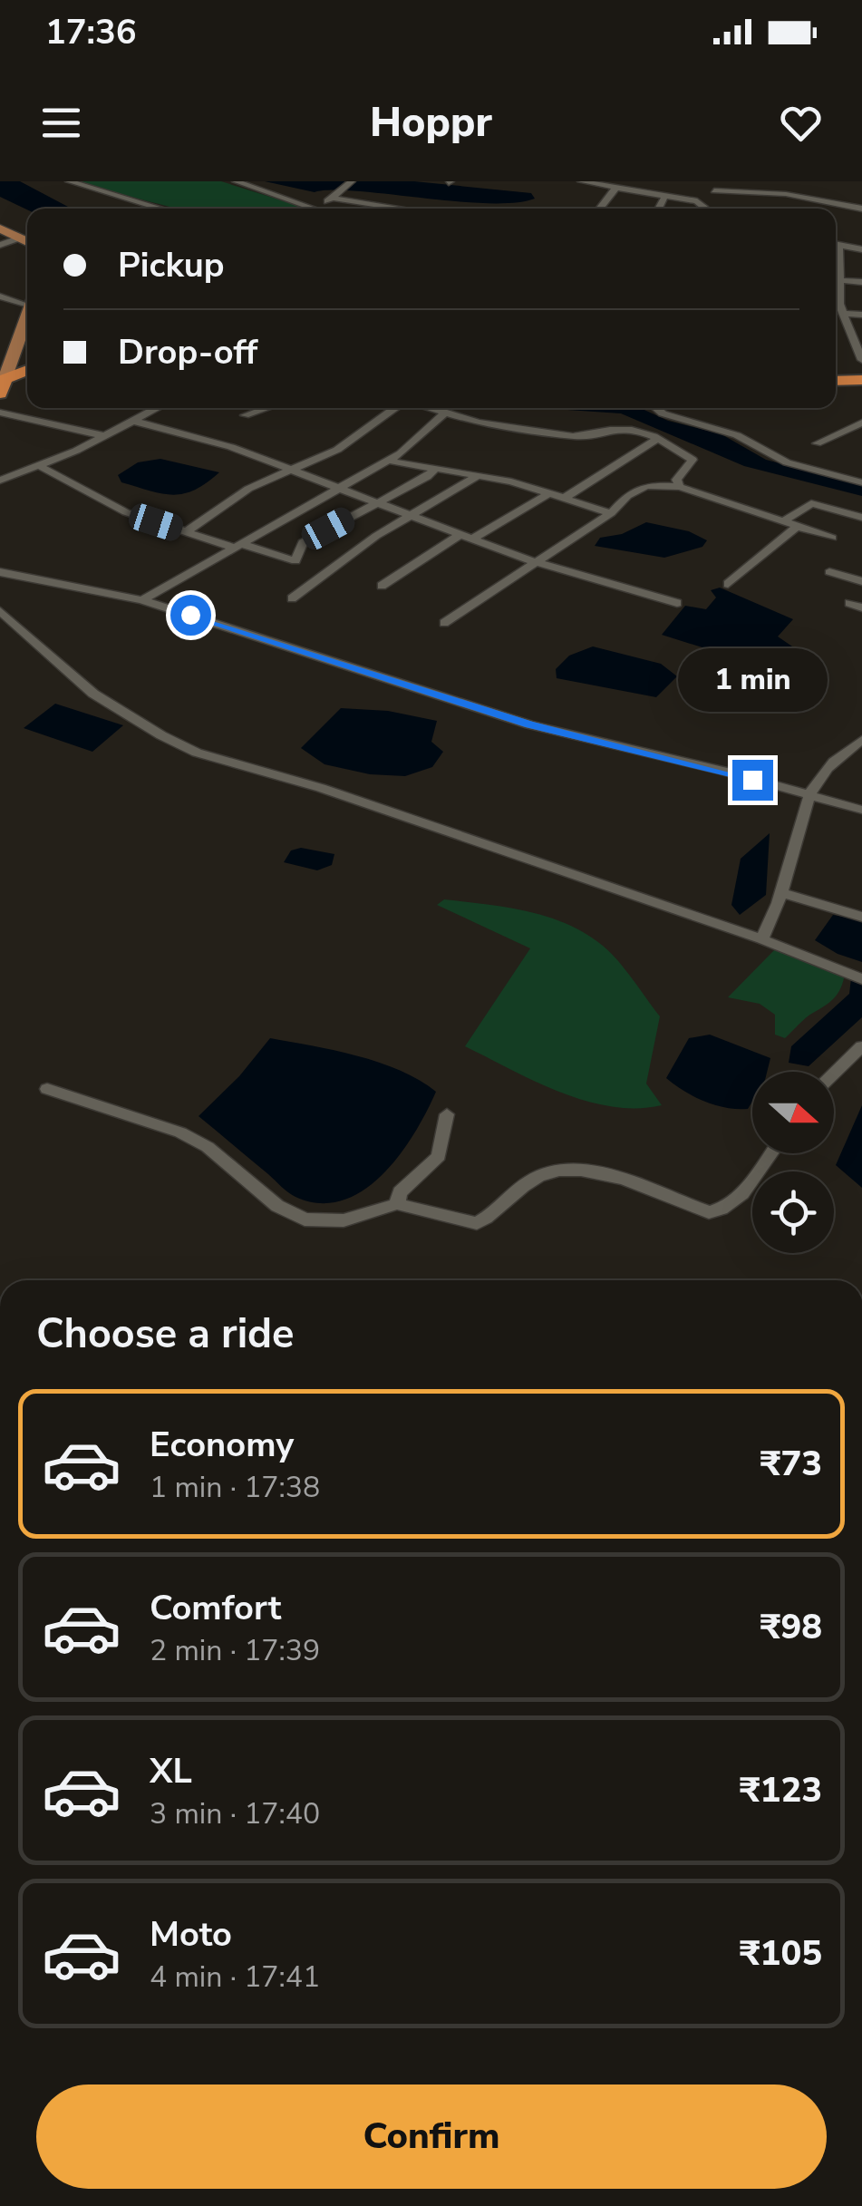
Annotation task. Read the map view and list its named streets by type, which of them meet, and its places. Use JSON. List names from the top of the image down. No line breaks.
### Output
{"north":"right","page":{"status":"17:36","header":"Hoppr","banner":["Pickup","Drop-off"],"bubble":"1 min","heading":"Choose a ride","list":[{"name":"Economy","note":"1 min · 17:38","value":"₹73"},{"name":"Comfort","note":"2 min · 17:39","value":"₹98"},{"name":"XL","note":"3 min · 17:40","value":"₹123"},{"name":"Moto","note":"4 min · 17:41","value":"₹105"}],"buttons":"Confirm"}}
